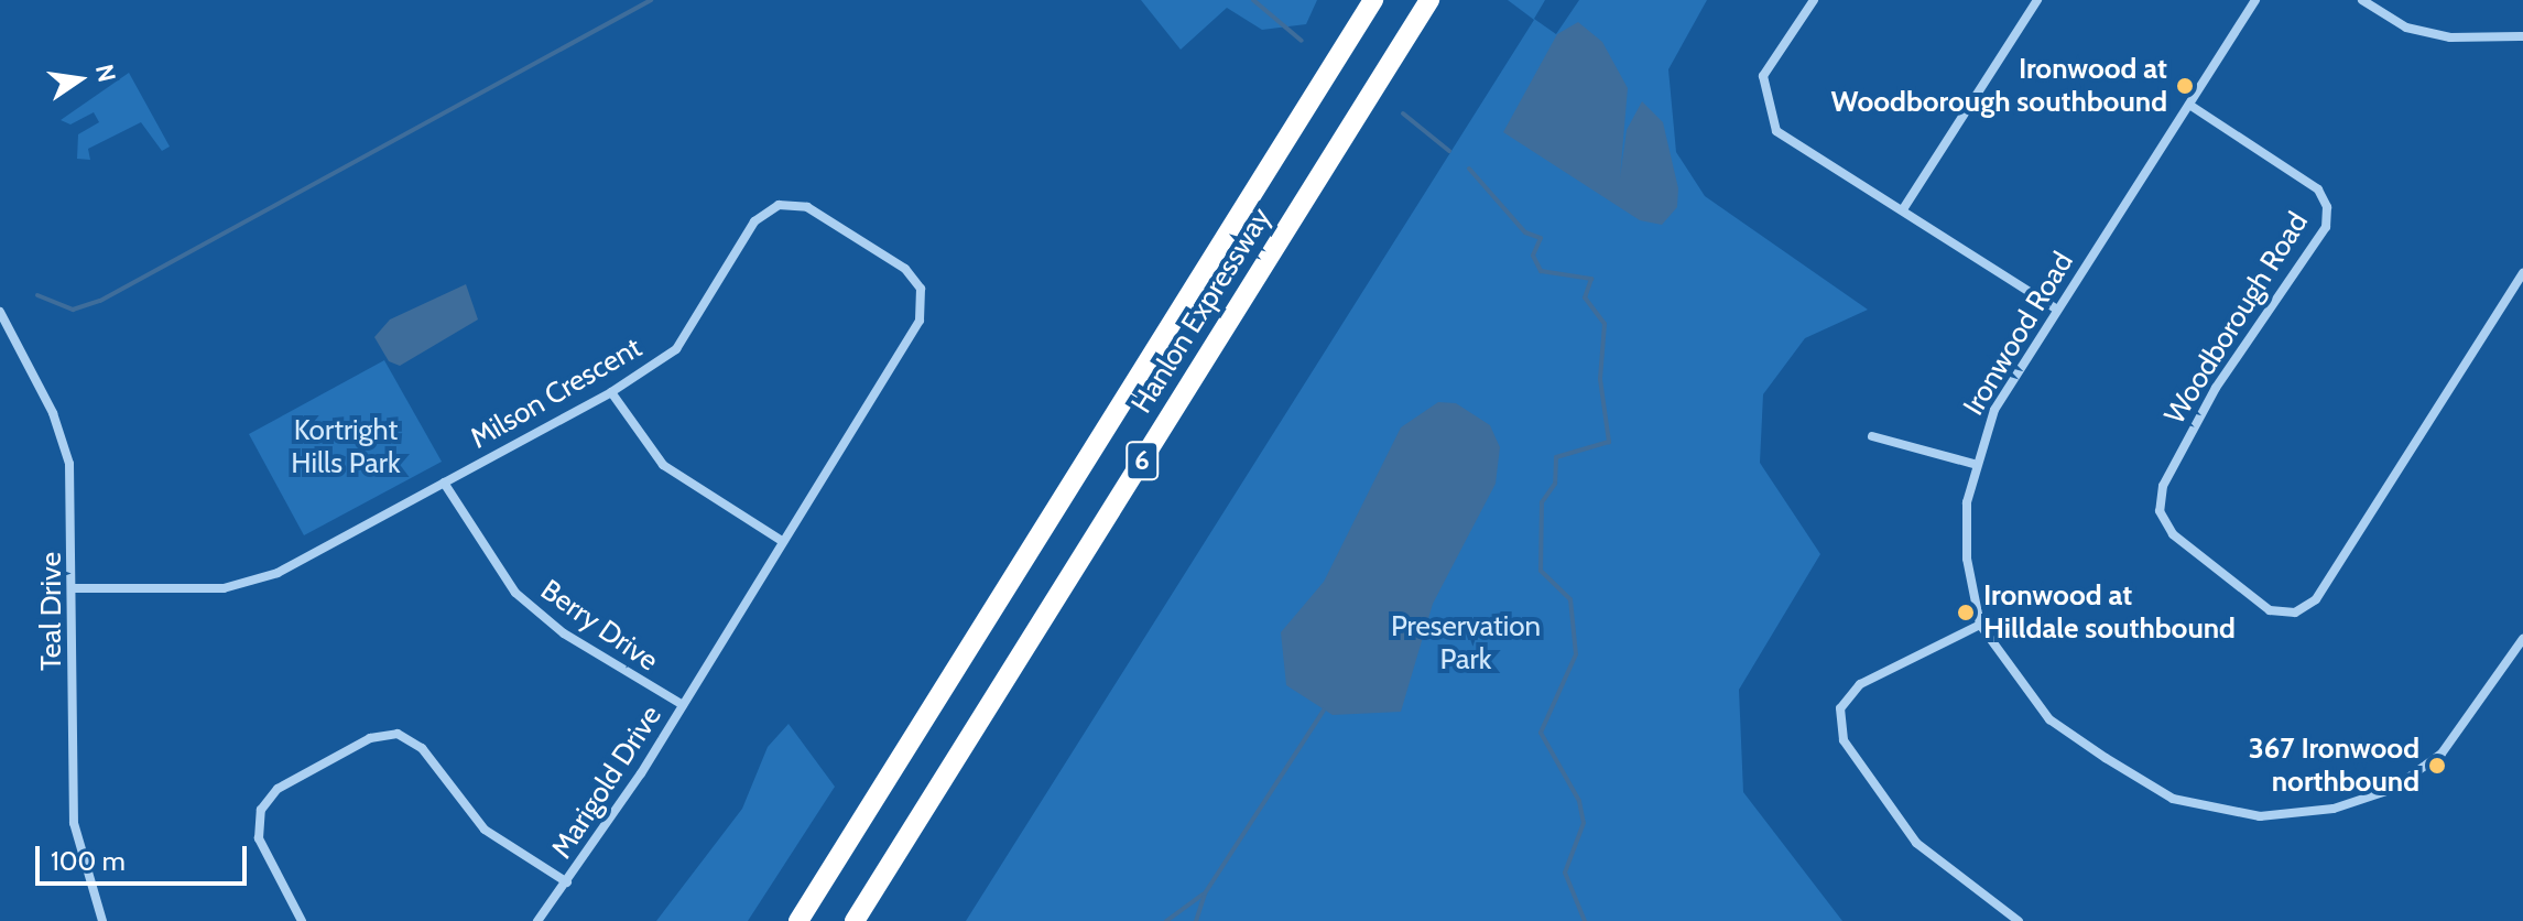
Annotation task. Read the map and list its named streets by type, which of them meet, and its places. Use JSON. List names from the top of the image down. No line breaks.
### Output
{"streets":{"highway":["Hanlon Expressway","6"],"street":["Woodborough Road","Ironwood Road","Milson Crescent","Teal Drive","Berry Drive","Marigold Drive"]},"crossings":[["Woodborough Road","Ironwood Road"],["Milson Crescent","Teal Drive"],["Milson Crescent","Berry Drive"],["Milson Crescent","Marigold Drive"],["Berry Drive","Marigold Drive"]],"parks":["Kortright Hills Park","Preservation Park"],"places":["Ironwood at Woodborough southbound","Ironwood at Hilldale southbound","367 Ironwood northbound"],"scale_bar":"100 m","north":"right"}
